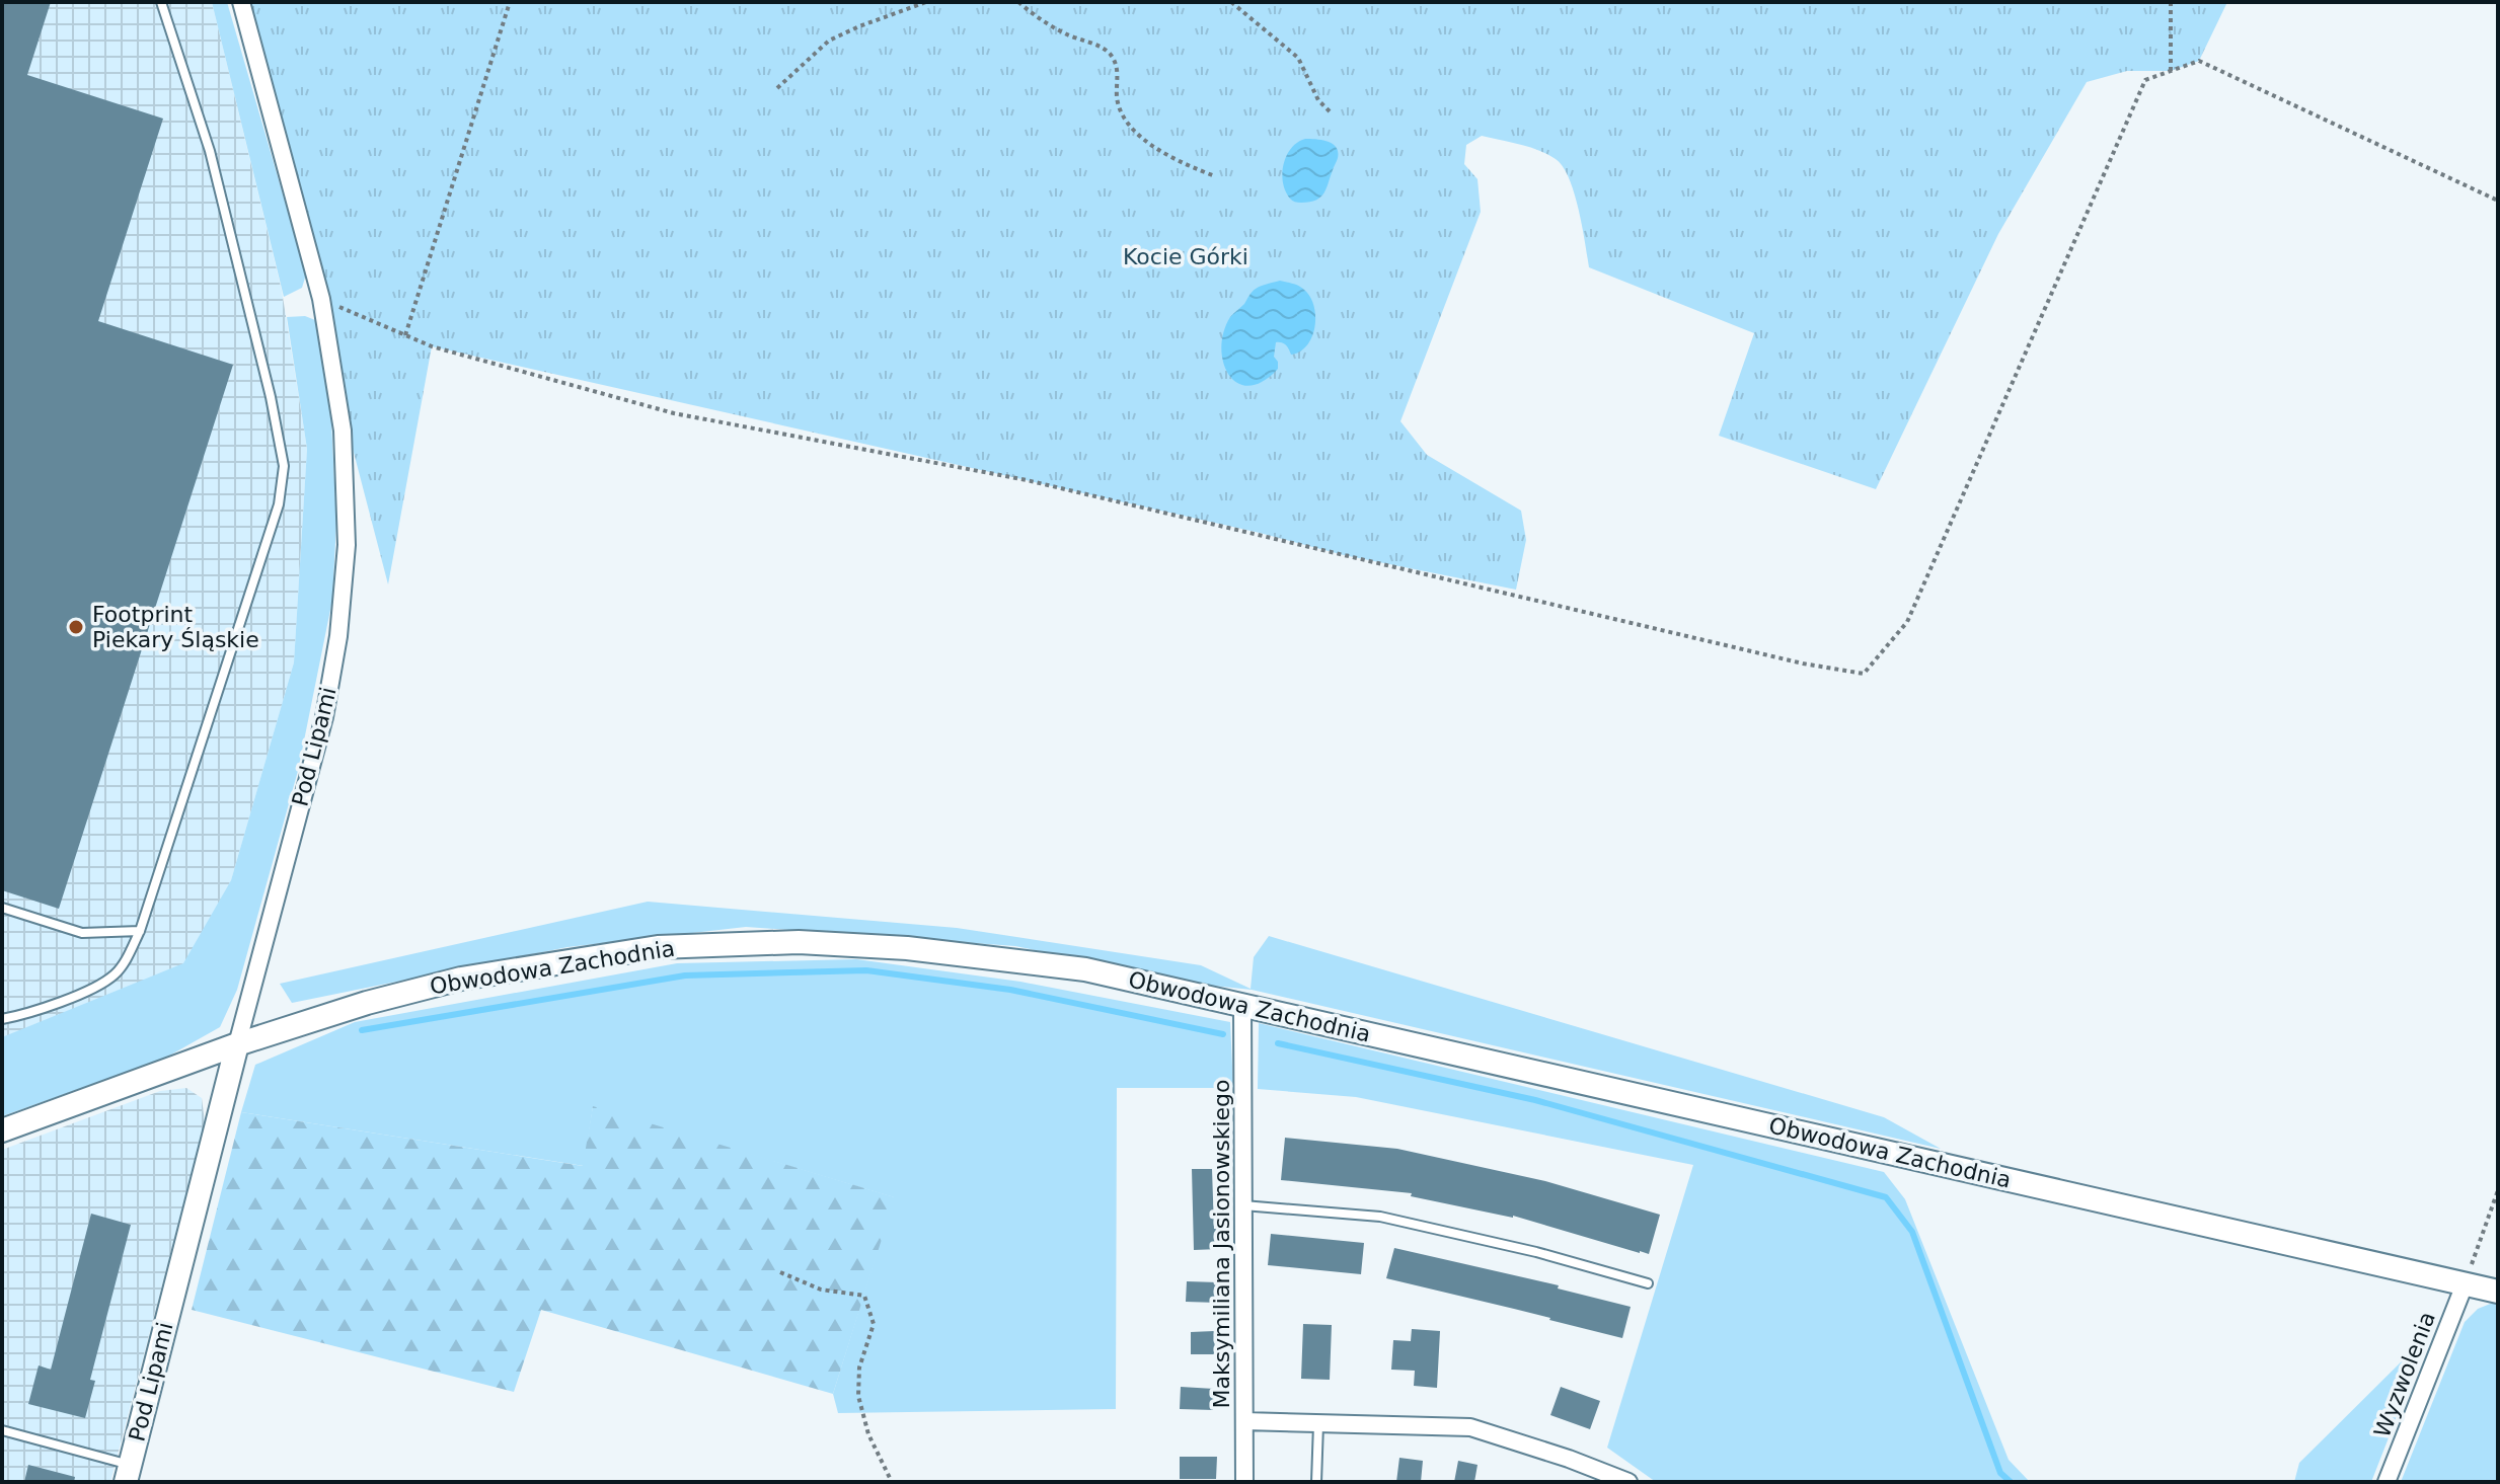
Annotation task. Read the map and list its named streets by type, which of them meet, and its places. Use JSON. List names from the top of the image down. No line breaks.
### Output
{"streets":{"main road":["Pod Lipami","Obwodowa Zachodnia"],"street":["Maksymiliana Jasionowskiego","Wyzwolenia"]},"crossings":[["Pod Lipami","Obwodowa Zachodnia"],["Obwodowa Zachodnia","Maksymiliana Jasionowskiego"],["Obwodowa Zachodnia","Wyzwolenia"]],"parks":["Kocie Górki"],"places":["Footprint Piekary Śląskie"]}
